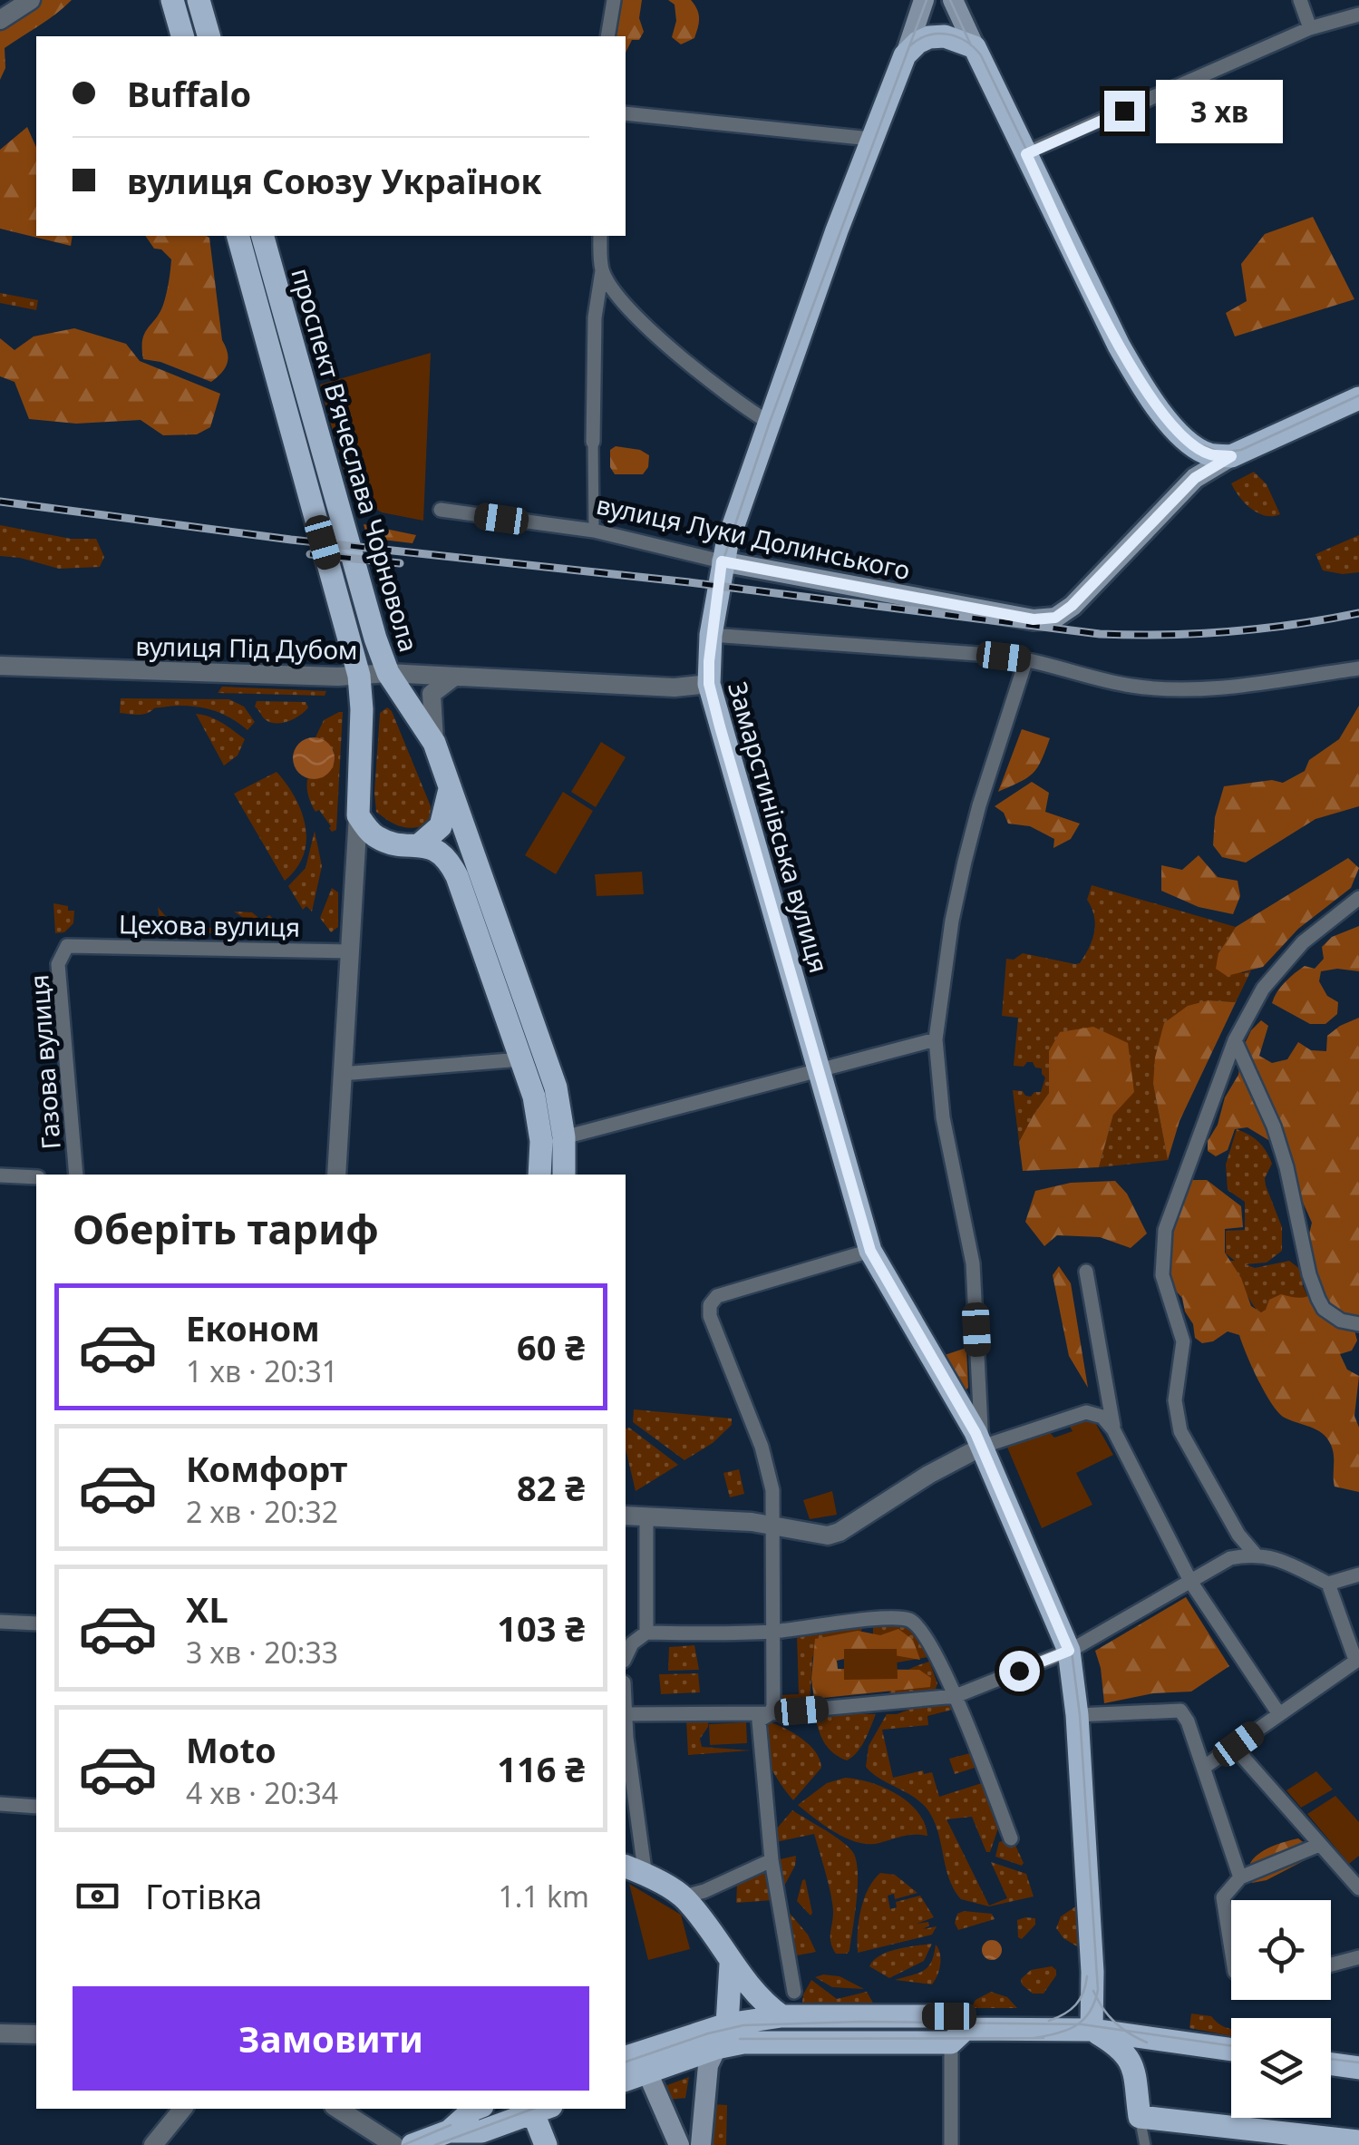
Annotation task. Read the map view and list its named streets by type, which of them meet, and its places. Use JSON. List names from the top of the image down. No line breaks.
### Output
{"streets":{"main road":["проспект Вʼячеслава Чорновола","вулиця Луки Долинського","Замарстинівська вулиця"],"street":["вулиця Під Дубом","Цехова вулиця","Газова вулиця"]},"crossings":[["проспект Вʼячеслава Чорновола","вулиця Під Дубом"],["вулиця Луки Долинського","Замарстинівська вулиця"],["вулиця Під Дубом","Замарстинівська вулиця"],["Цехова вулиця","Газова вулиця"]],"page":{"banner":["Buffalo","вулиця Союзу Українок"],"bubble":"3 хв","heading":"Оберіть тариф","list":[{"name":"Економ","note":"1 хв · 20:31","value":"60 ₴"},{"name":"Комфорт","note":"2 хв · 20:32","value":"82 ₴"},{"name":"XL","note":"3 хв · 20:33","value":"103 ₴"},{"name":"Moto","note":"4 хв · 20:34","value":"116 ₴"}],"pay":["Готівка","1.1 km"],"buttons":"Замовити"}}
